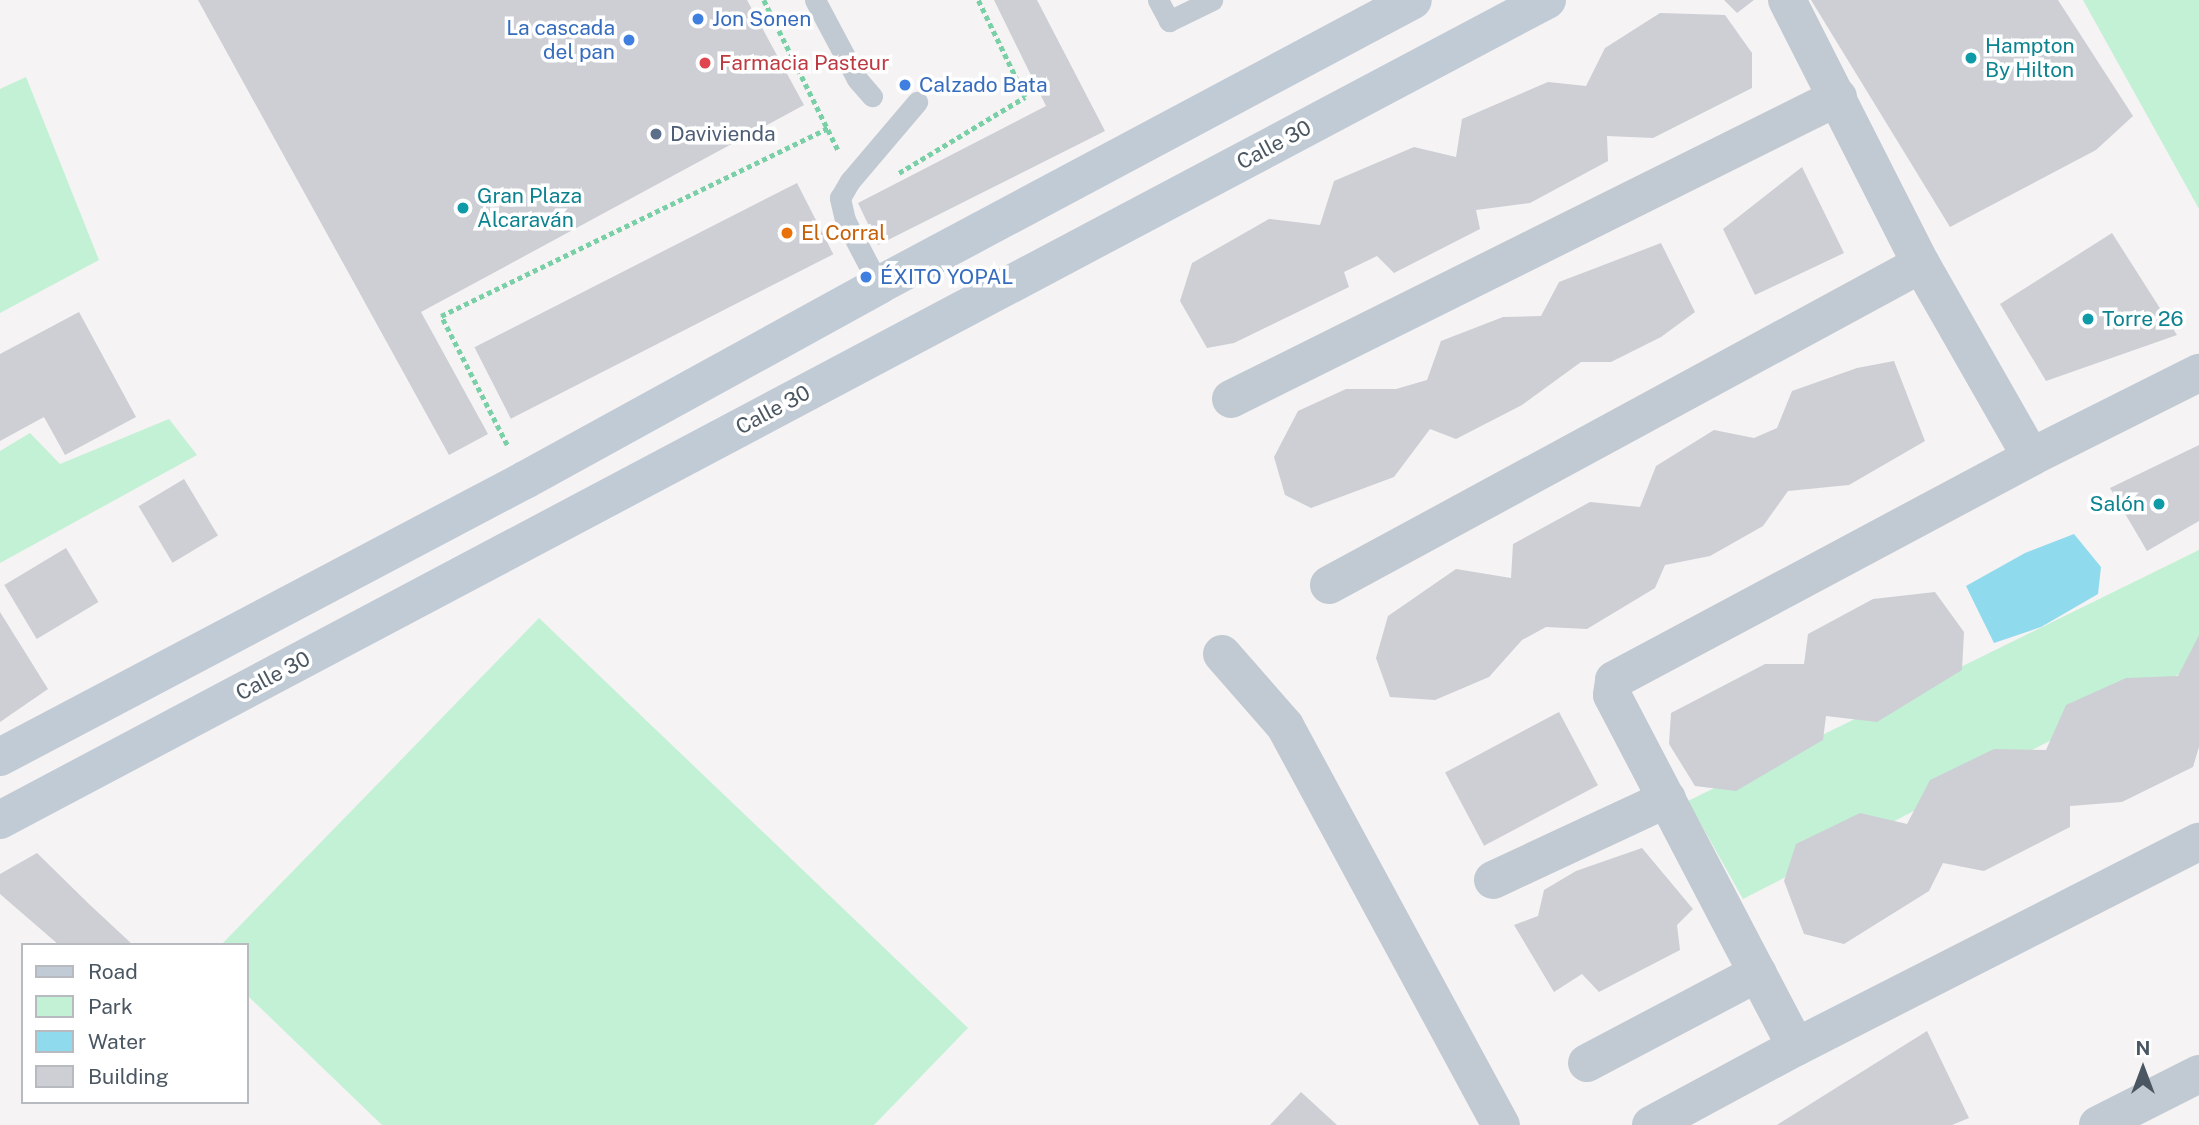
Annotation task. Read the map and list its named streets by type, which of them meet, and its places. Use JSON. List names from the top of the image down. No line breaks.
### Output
{"streets":{"main road":["Calle 30"]},"places":["Jon Sonen","La cascada del pan","Hampton By Hilton","Farmacia Pasteur","Calzado Bata","Davivienda","Gran Plaza Alcaraván","El Corral","ÉXITO YOPAL","Torre 26","Salón"],"legend":["Road","Park","Water","Building"],"north":"top"}
